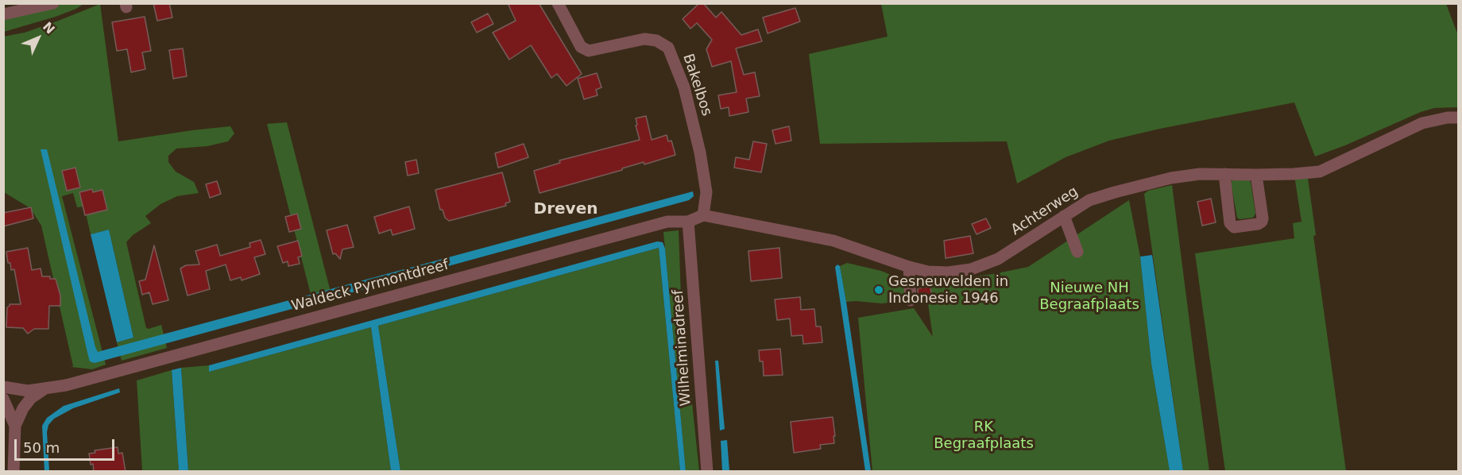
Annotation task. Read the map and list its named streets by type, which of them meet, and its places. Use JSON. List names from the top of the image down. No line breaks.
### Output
{"streets":{"street":["Bakelbos","Achterweg","Waldeck Pyrmontdreef","Wilhelminadreef"]},"crossings":[["Bakelbos","Achterweg"],["Bakelbos","Waldeck Pyrmontdreef"],["Achterweg","Waldeck Pyrmontdreef"],["Waldeck Pyrmontdreef","Wilhelminadreef"]],"districts":["Dreven"],"parks":["Nieuwe NH Begraafplaats","RK Begraafplaats"],"places":["Gesneuvelden in Indonesie 1946"],"scale_bar":"50 m","north":"top right"}
